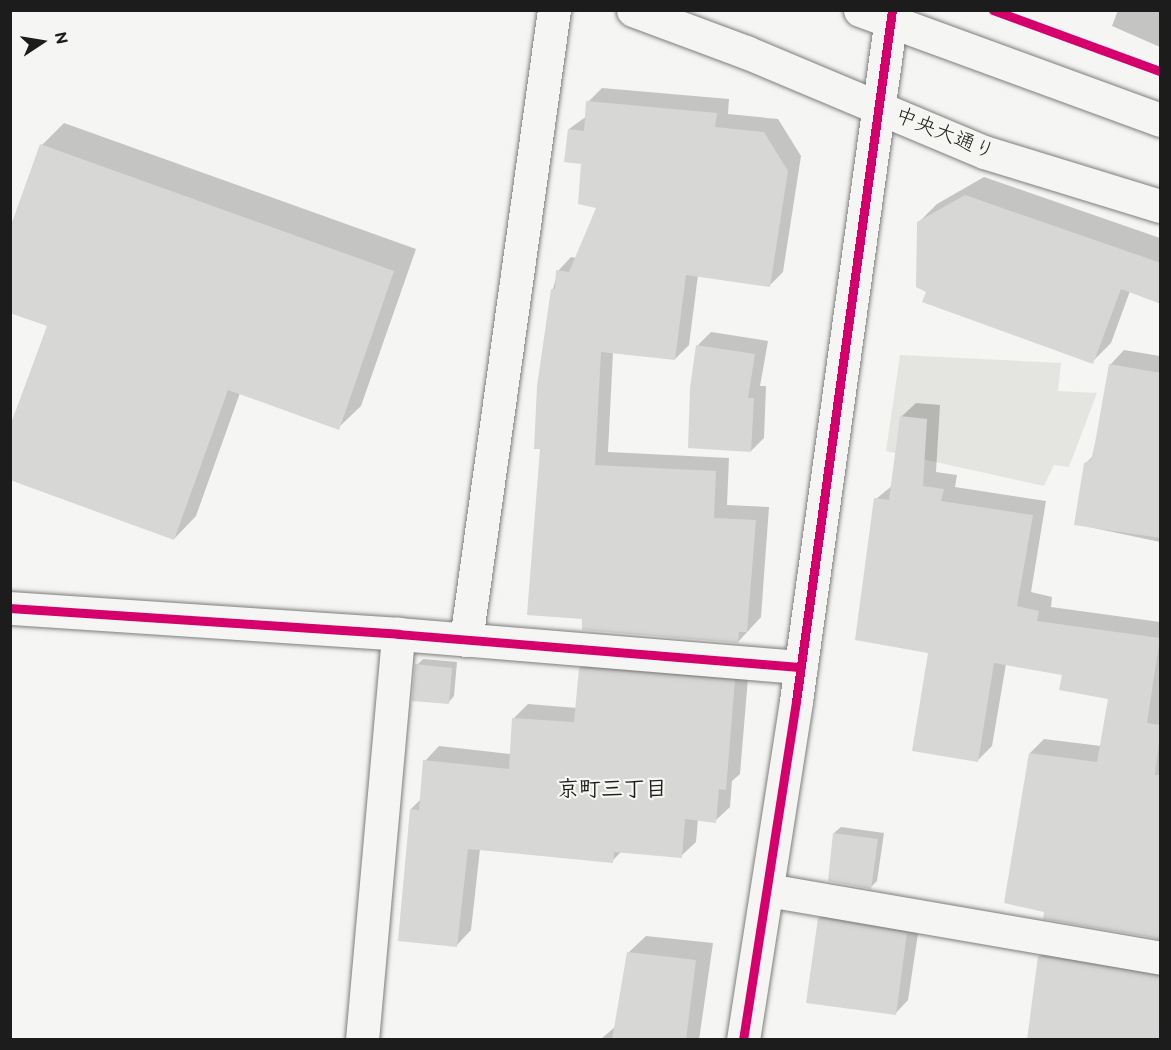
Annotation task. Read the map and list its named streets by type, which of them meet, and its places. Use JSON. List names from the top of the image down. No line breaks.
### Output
{"streets":{"street":["中央大通り"]},"districts":["京町三丁目"],"north":"right"}
